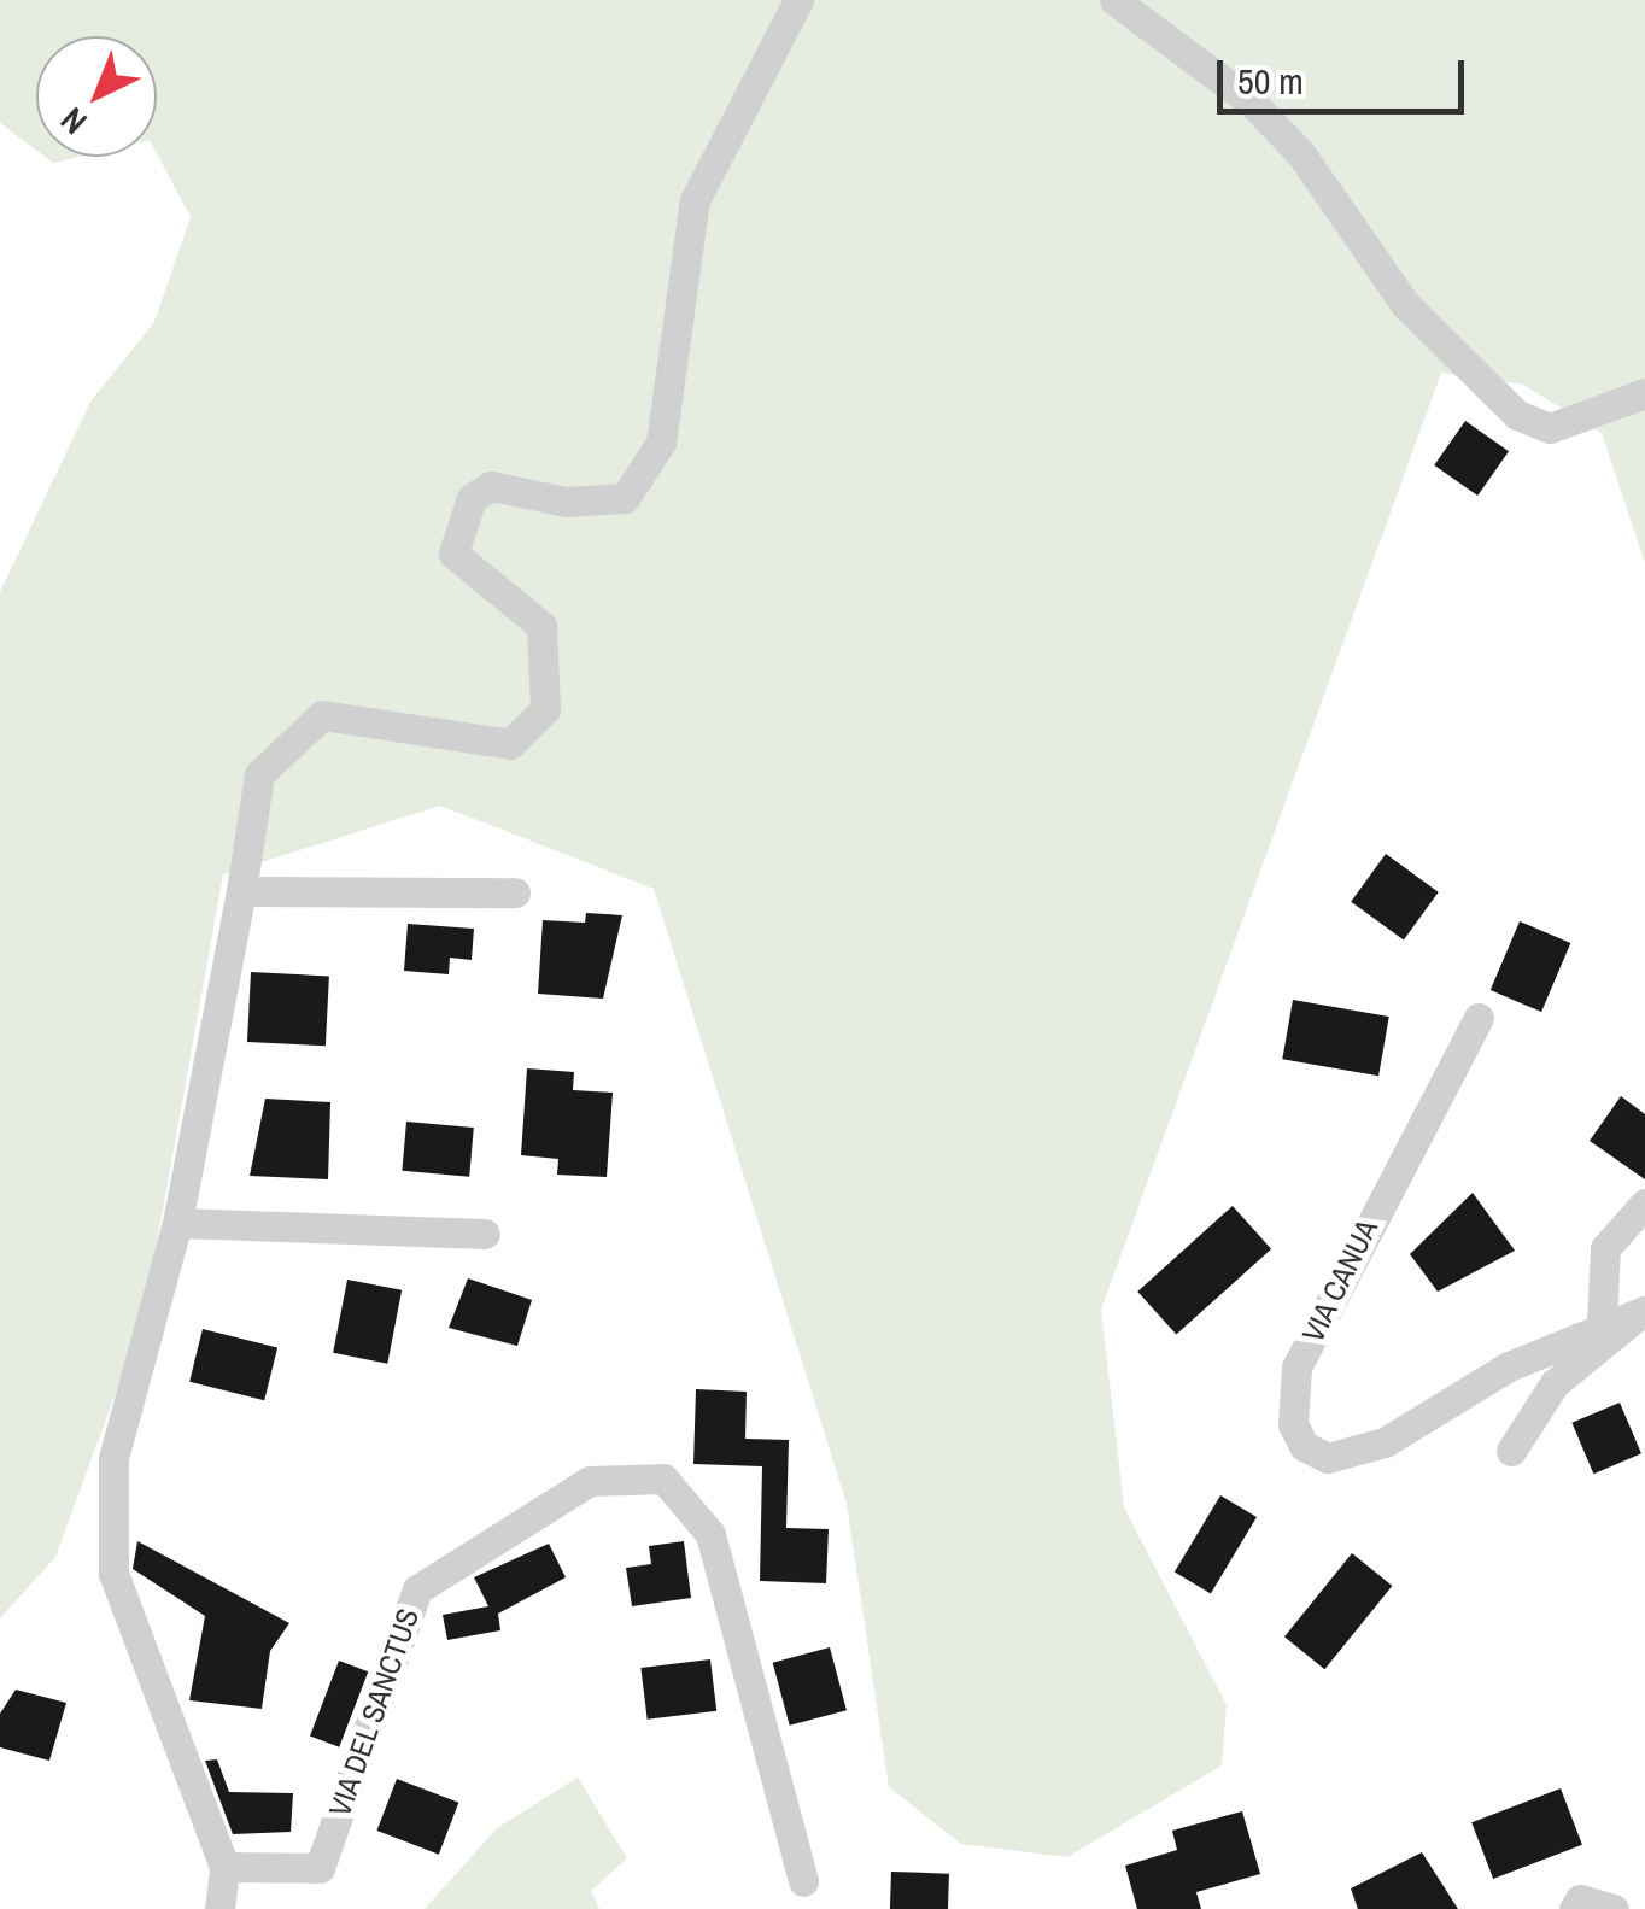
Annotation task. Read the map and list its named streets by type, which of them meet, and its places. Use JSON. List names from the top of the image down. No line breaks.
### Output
{"streets":{"street":["VIA CANUA","VIA DEL SANCTUS"]},"scale_bar":"50 m","north":"bottom left"}
